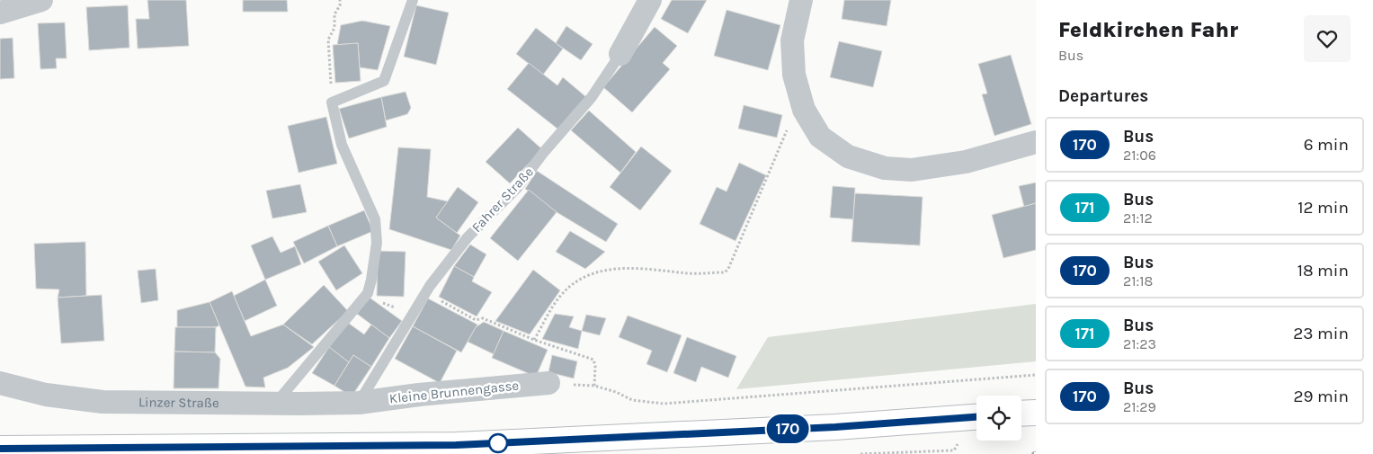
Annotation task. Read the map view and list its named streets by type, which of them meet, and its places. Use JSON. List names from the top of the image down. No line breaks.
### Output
{"streets":{"street":["Fahrer Straße","Kleine Brunnengasse","Linzer Straße"]},"crossings":[["Fahrer Straße","Kleine Brunnengasse"],["Fahrer Straße","Linzer Straße"],["Kleine Brunnengasse","Linzer Straße"]],"lines":["bus line 170"],"page":{"on_map":"170","heading":[["Feldkirchen Fahr","Bus"],"Departures"],"list":[{"mark":"170","name":"Bus","note":"21:06","value":"6 min"},{"mark":"171","name":"Bus","note":"21:12","value":"12 min"},{"mark":"170","name":"Bus","note":"21:18","value":"18 min"},{"mark":"171","name":"Bus","note":"21:23","value":"23 min"},{"mark":"170","name":"Bus","note":"21:29","value":"29 min"}]}}
